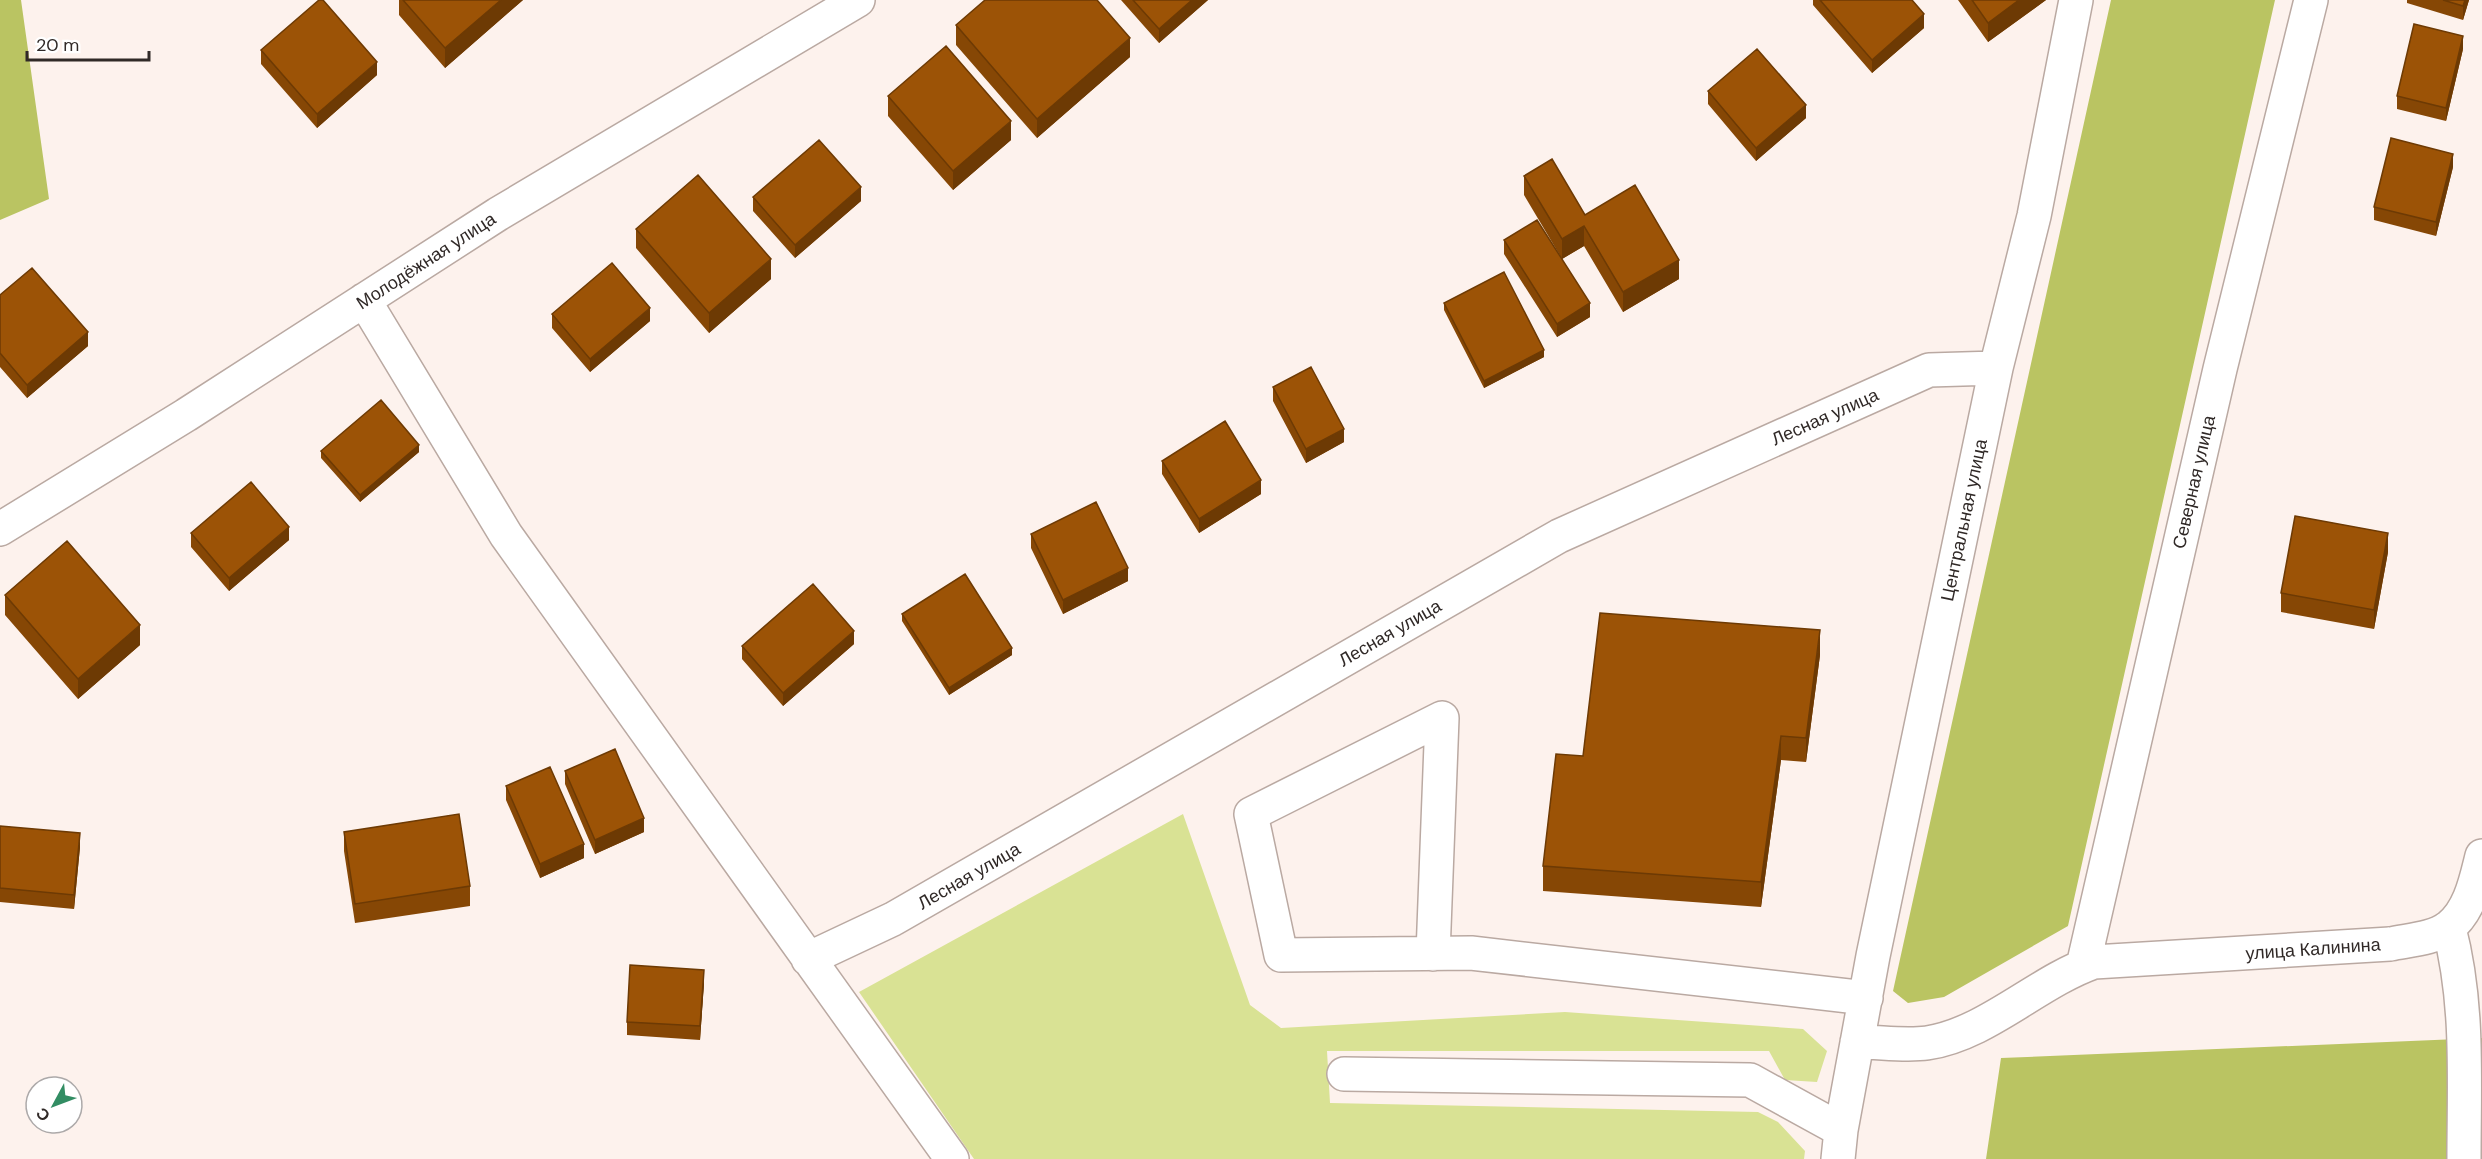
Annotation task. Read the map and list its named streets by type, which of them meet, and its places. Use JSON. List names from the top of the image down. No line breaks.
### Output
{"streets":{"street":["Молодёжная улица","Лесная улица","Северная улица","Центральная улица","улица Калинина"]},"crossings":[["Лесная улица","Центральная улица"],["Северная улица","улица Калинина"]],"scale_bar":"20 m","north":"bottom left"}
